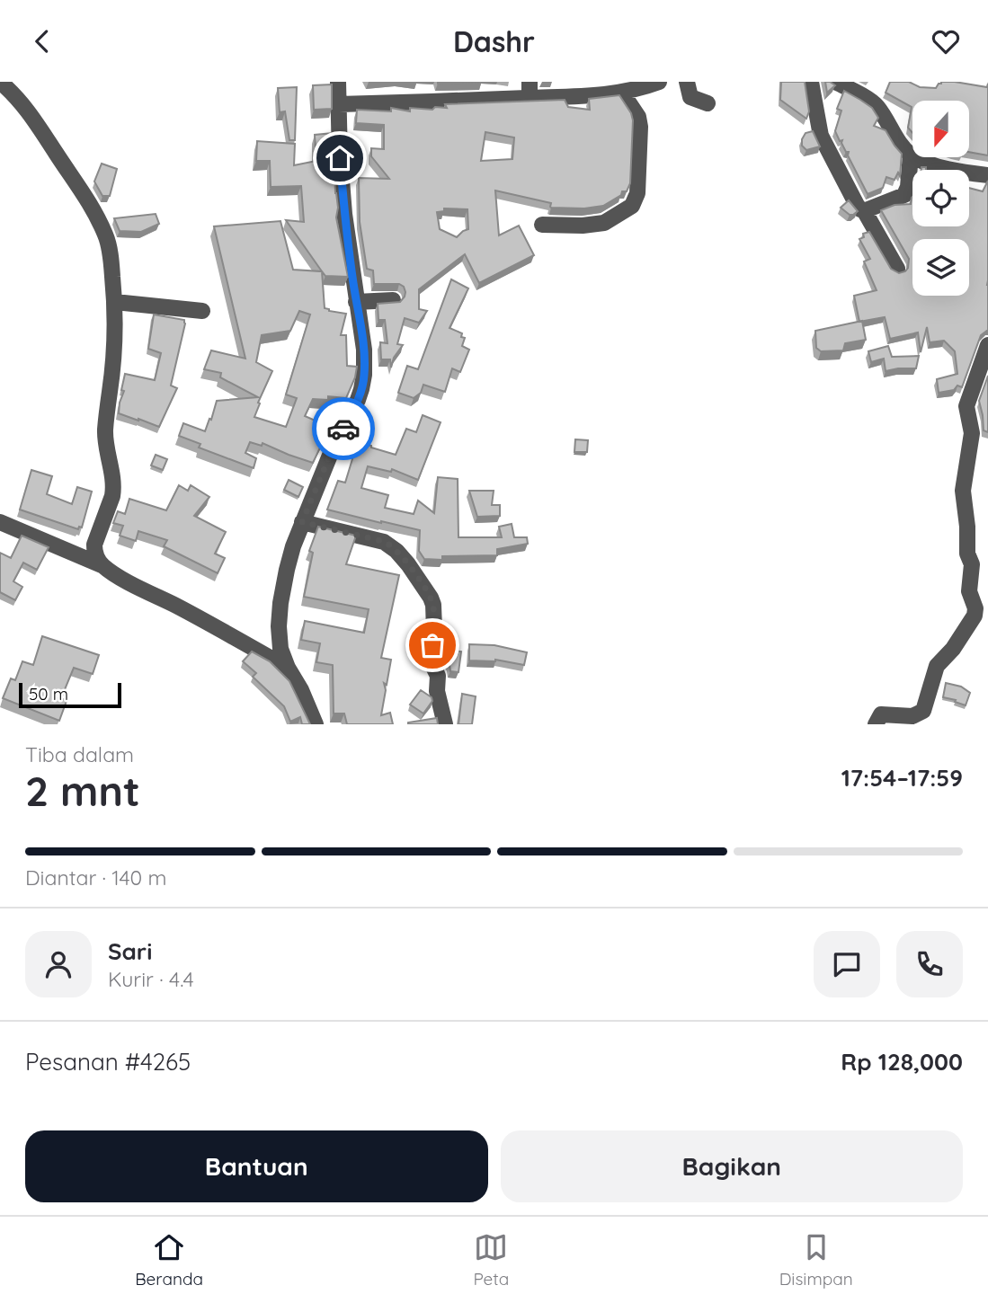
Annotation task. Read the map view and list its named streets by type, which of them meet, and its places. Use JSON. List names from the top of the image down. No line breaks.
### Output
{"scale_bar":"50 m","north":"bottom","page":{"header":"Dashr","scale":"50 m","heading":["2 mnt","Tiba dalam","17:54–17:59"],"panel":["Sari","Kurir · 4.4","Pesanan #4265","Rp 128,000"],"bar":"Diantar · 140 m","buttons":["Bantuan","Bagikan"],"tabs":["Beranda","Peta","Disimpan"]}}
